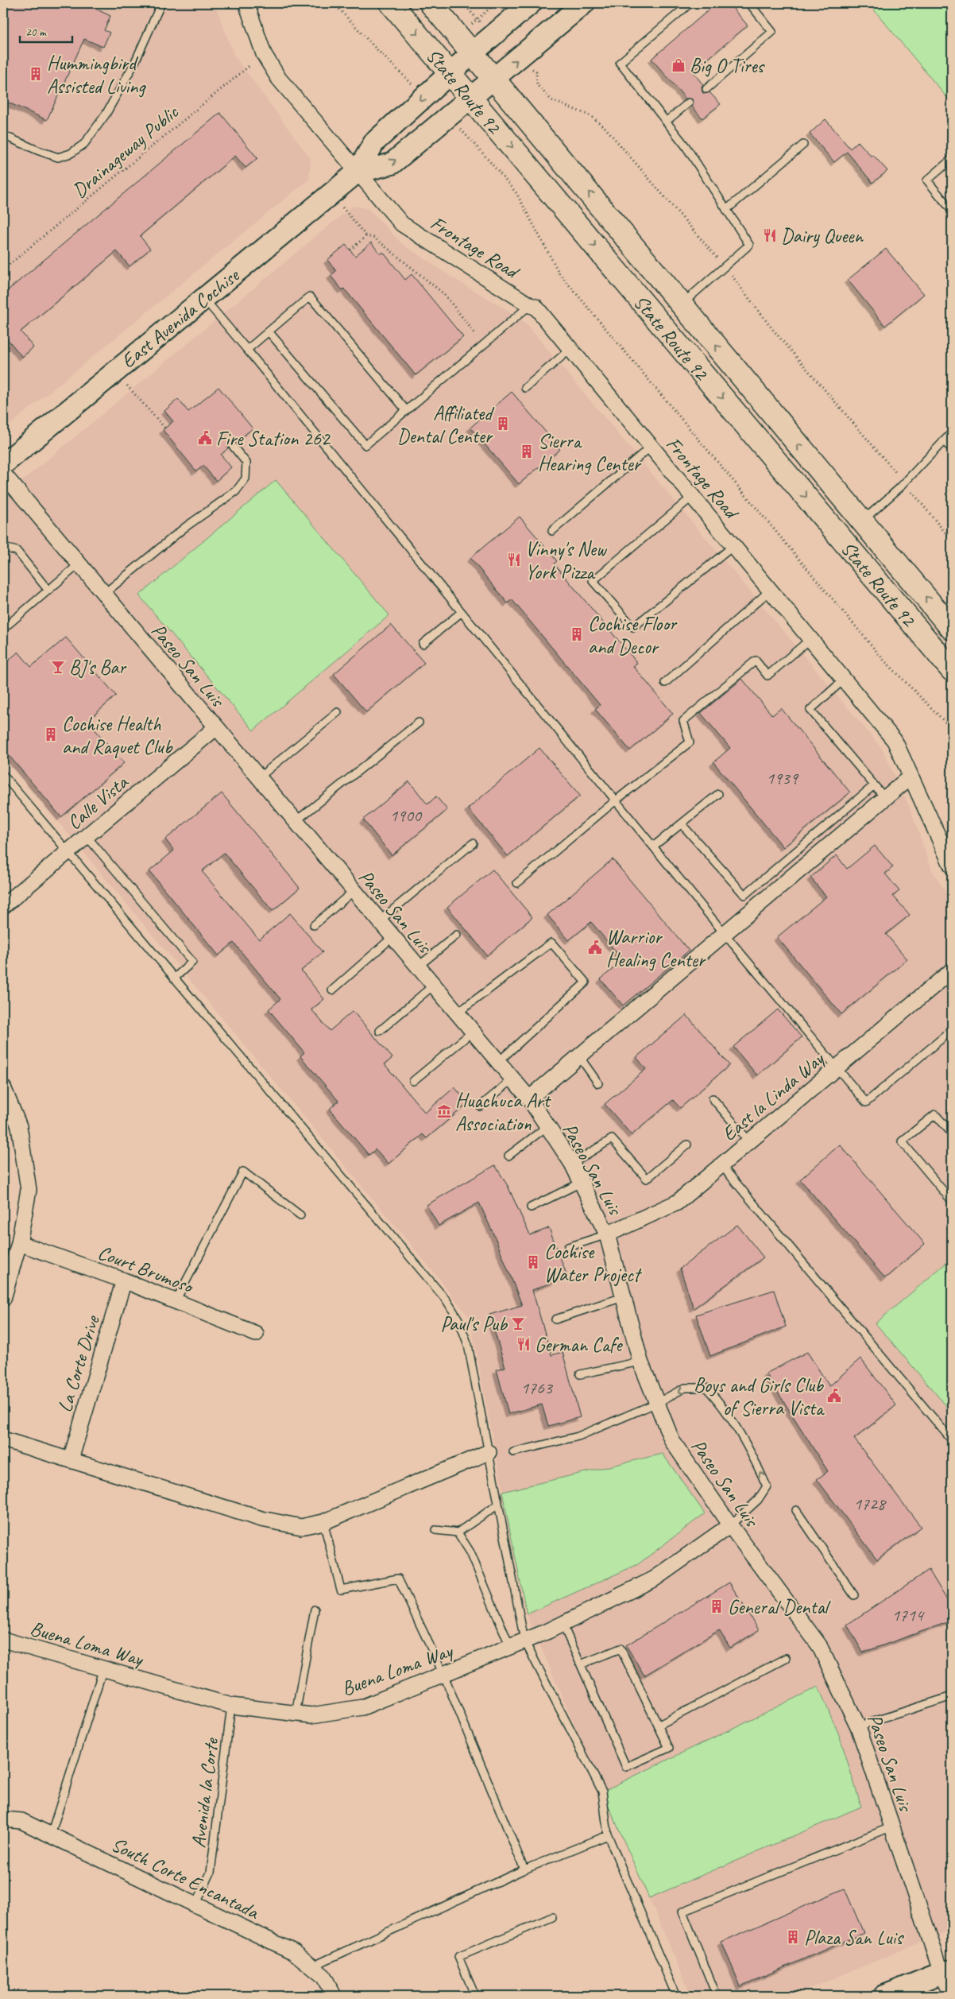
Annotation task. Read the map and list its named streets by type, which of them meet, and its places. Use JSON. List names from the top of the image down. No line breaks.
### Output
{"streets":{"main road":["State Route 92"],"street":["Frontage Road","East Avenida Cochise","Paseo San Luis","Calle Vista","East la Linda Way","Court Brumoso","La Corte Drive","Buena Loma Way","South Corte Encantada"],"lane":["Avenida la Corte"],"path":["Drainageway Public"]},"crossings":[["Drainageway Public","Frontage Road"],["Frontage Road","East Avenida Cochise"],["Paseo San Luis","Calle Vista"],["Paseo San Luis","East la Linda Way"],["Paseo San Luis","Buena Loma Way"],["Court Brumoso","La Corte Drive"],["Buena Loma Way","Avenida la Corte"],["Avenida la Corte","South Corte Encantada"]],"places":{"shop":["Big O Tires"],"building":["Hummingbird Assisted Living","Affiliated Dental Center","Sierra Hearing Center","Cochise Floor and Decor","Cochise Health and Raquet Club","Cochise Water Project","General Dental","Plaza San Luis"],"restaurant":["Dairy Queen","Vinny's New York Pizza","German Cafe"],"public building":["Fire Station 262","Warrior Healing Center","Boys and Girls Club of Sierra Vista"],"bar":["BJ's Bar","Paul's Pub"],"museum":["Huachuca Art Association"]},"house_numbers":["1939","1900","1763","1728","1714"],"scale_bar":"20 m"}
